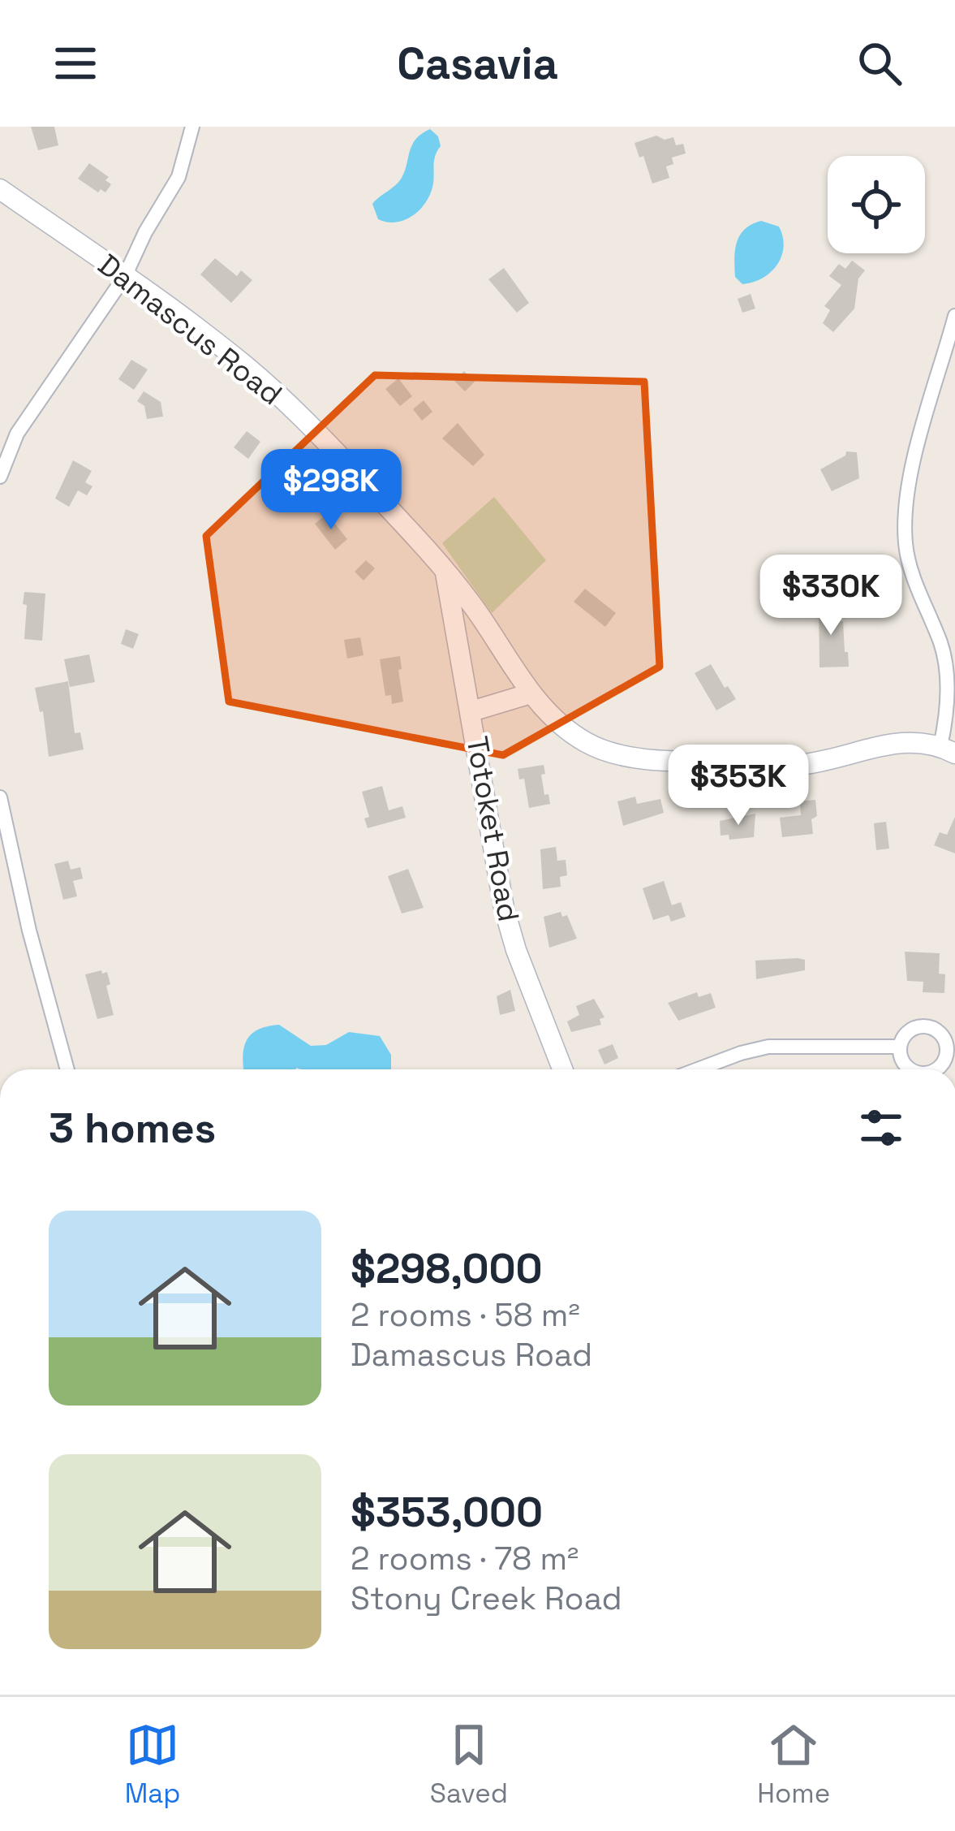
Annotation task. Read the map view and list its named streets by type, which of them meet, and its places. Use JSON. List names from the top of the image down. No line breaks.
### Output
{"streets":{"main road":["Damascus Road","Totoket Road"]},"crossings":[["Damascus Road","Totoket Road"]],"page":{"header":"Casavia","price":["$298K","$330K","$353K"],"heading":"3 homes","list":[{"name":"$298,000","note":"2 rooms · 58 m² · Damascus Road"},{"name":"$353,000","note":"2 rooms · 78 m² · Stony Creek Road"}],"tabs":["Map","Saved","Home"]}}
